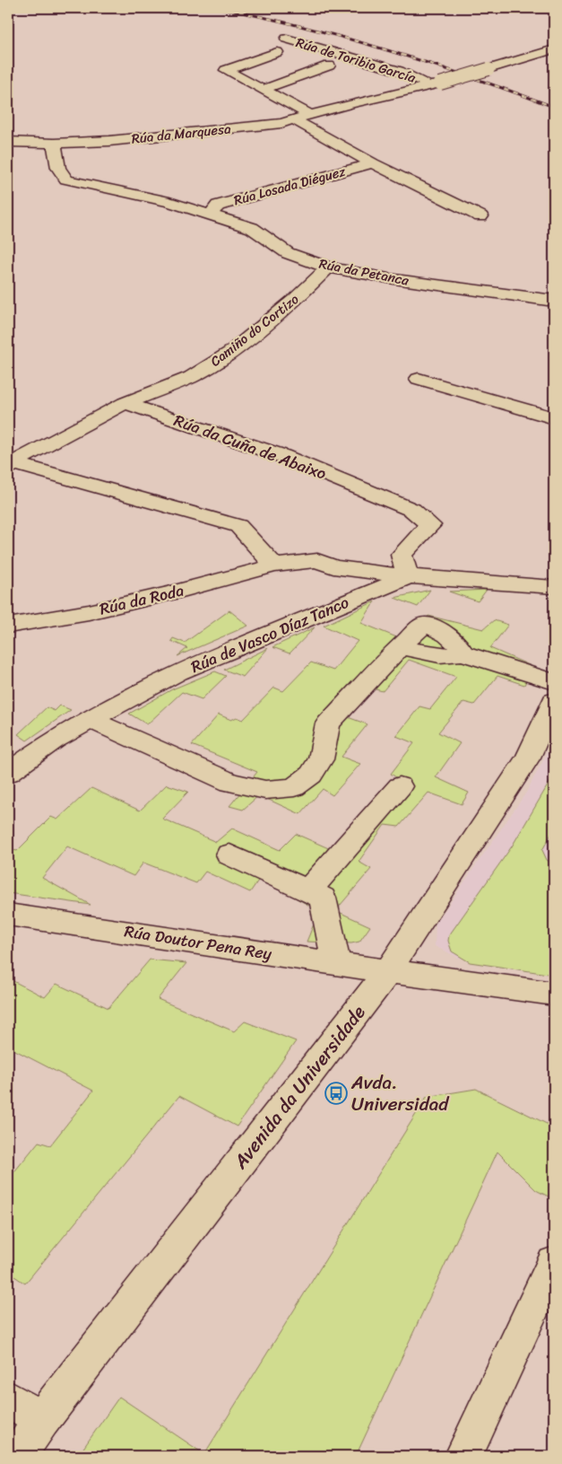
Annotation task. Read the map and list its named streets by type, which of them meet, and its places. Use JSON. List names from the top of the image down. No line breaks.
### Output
{"streets":{"street":["Rúa de Toribio García","Rúa da Marquesa","Rúa Losada Diéguez","Rúa da Petanca","Camiño do Cortizo","Rúa da Cuña de Abaixo","Rúa da Roda","Rúa de Vasco Díaz Tanco","Rúa Doutor Pena Rey","Avenida da Universidade"]},"crossings":[["Rúa de Toribio García","Rúa da Marquesa"],["Rúa da Marquesa","Rúa Losada Diéguez"],["Rúa da Marquesa","Rúa da Petanca"],["Rúa Losada Diéguez","Rúa da Petanca"],["Rúa da Petanca","Camiño do Cortizo"],["Camiño do Cortizo","Rúa da Cuña de Abaixo"],["Rúa da Cuña de Abaixo","Rúa da Roda"],["Rúa da Cuña de Abaixo","Rúa de Vasco Díaz Tanco"],["Rúa da Roda","Rúa de Vasco Díaz Tanco"],["Rúa Doutor Pena Rey","Avenida da Universidade"]],"places":{"bus stop":["Avda. Universidad"]}}
